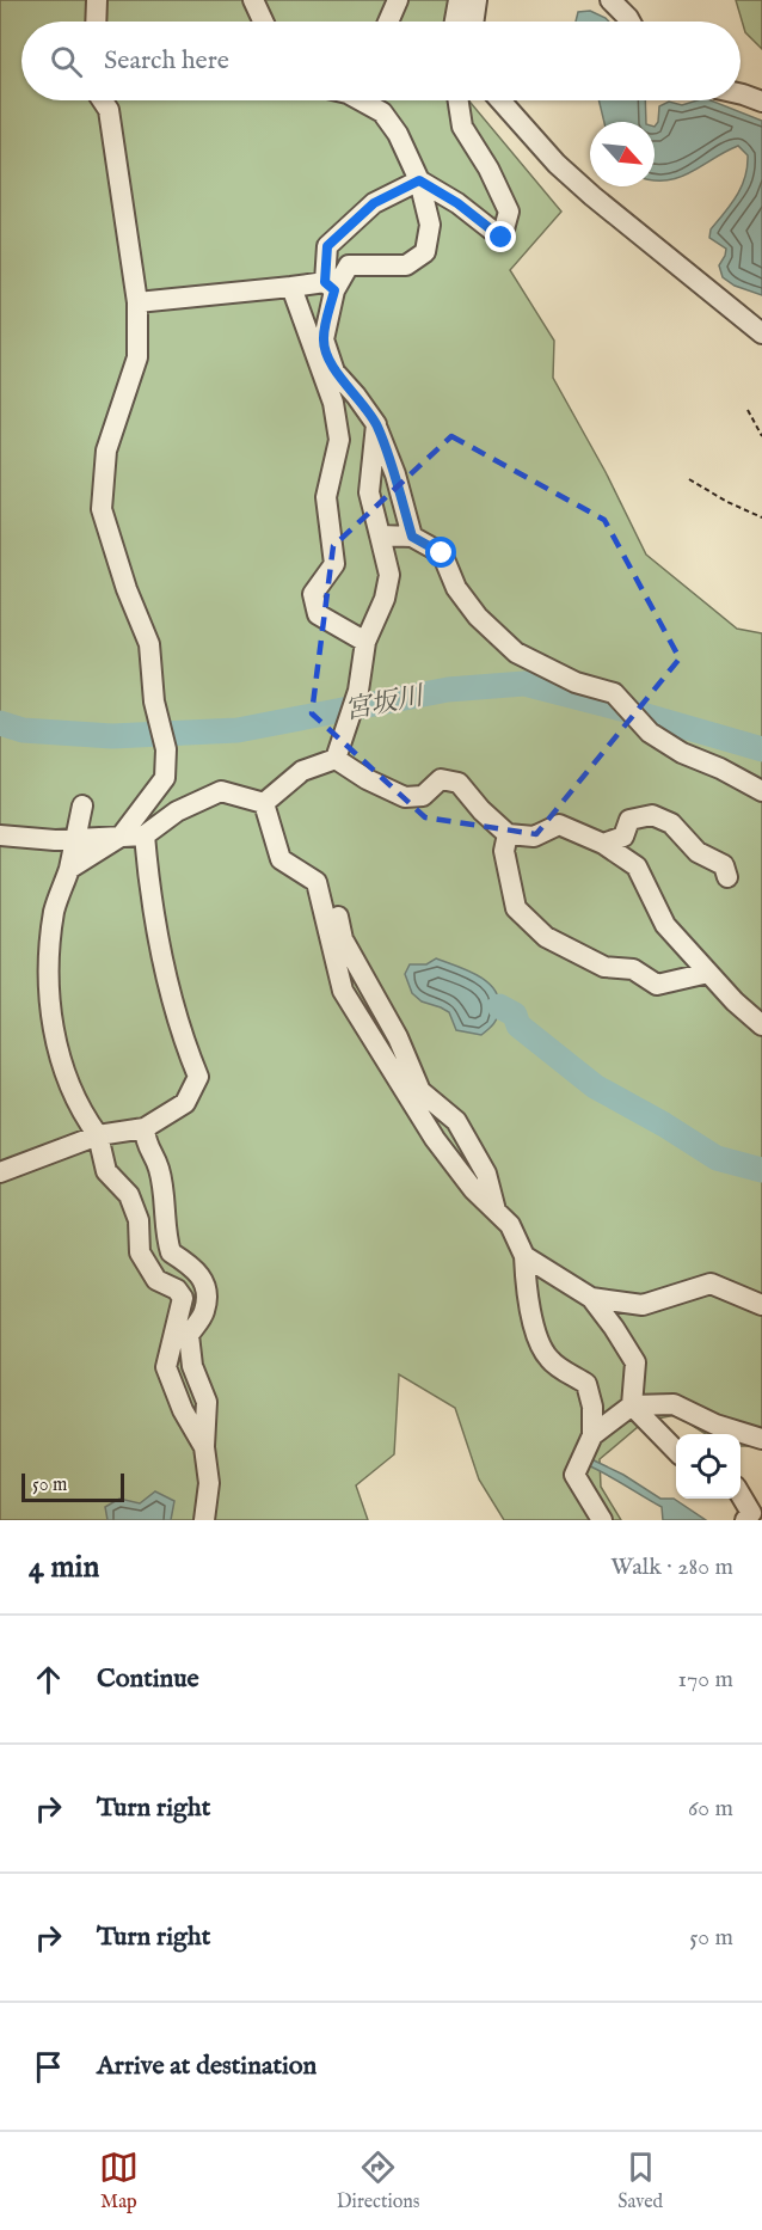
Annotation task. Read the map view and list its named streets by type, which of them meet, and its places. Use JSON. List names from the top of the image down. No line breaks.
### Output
{"water":["宮坂川"],"scale_bar":"50 m","north":"bottom right","page":{"search":"Search here","scale":"50 m","heading":["4 min","Walk · 280 m"],"list":[["Continue","170 m"],["Turn right","60 m"],["Turn right","50 m"],"Arrive at destination"],"nav":["Map","Directions","Saved"]}}
